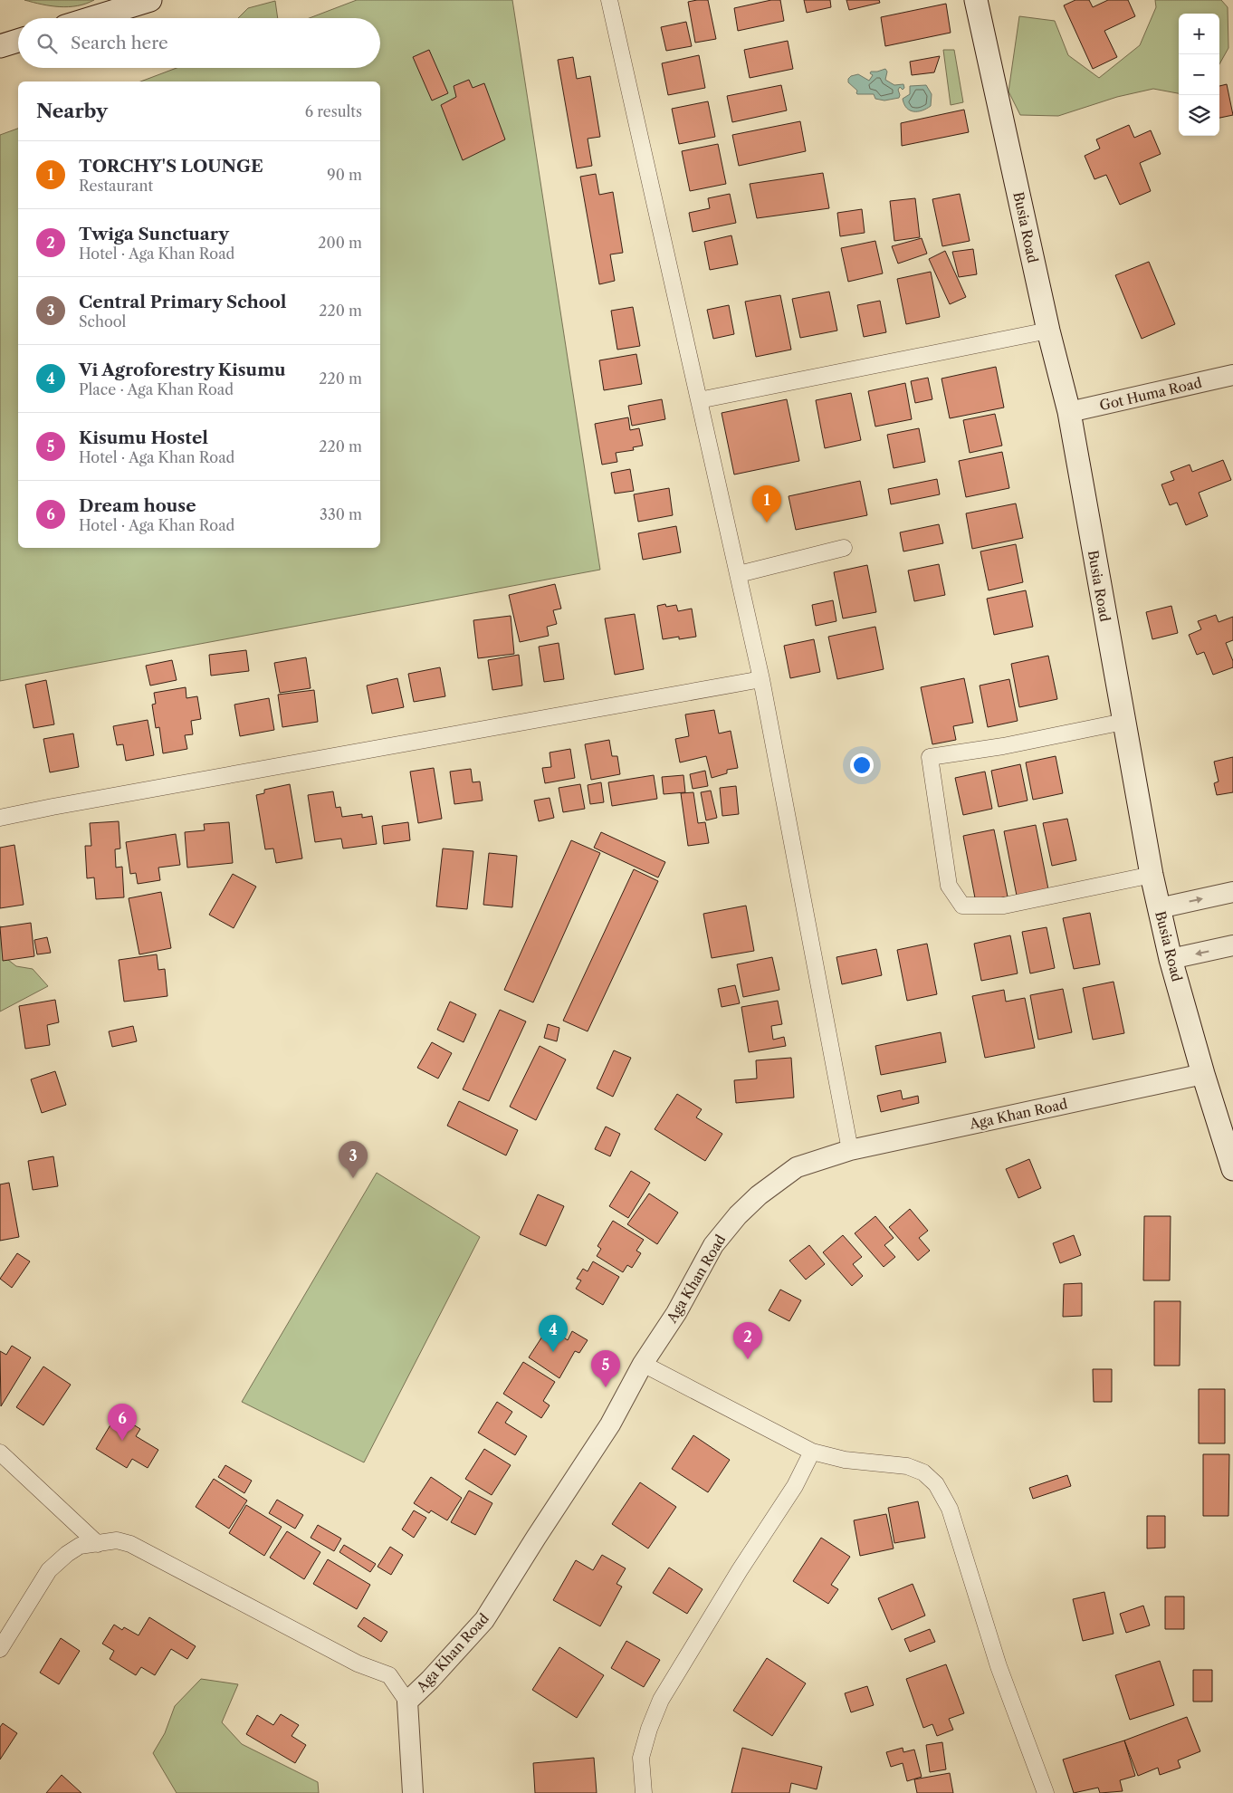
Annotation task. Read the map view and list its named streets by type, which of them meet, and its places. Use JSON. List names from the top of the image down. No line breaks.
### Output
{"streets":{"main road":["Busia Road"],"street":["Got Huma Road","Aga Khan Road"]},"crossings":[["Busia Road","Got Huma Road"],["Busia Road","Aga Khan Road"]],"page":{"map_buttons":["+","−"],"search":"Search here","heading":["Nearby","6 results"],"list":[{"mark":"1","name":"TORCHY'S LOUNGE","note":"Restaurant","value":"90 m"},{"mark":"2","name":"Twiga Sunctuary","note":"Hotel · Aga Khan Road","value":"200 m"},{"mark":"3","name":"Central Primary School","note":"School","value":"220 m"},{"mark":"4","name":"Vi Agroforestry Kisumu","note":"Place · Aga Khan Road","value":"220 m"},{"mark":"5","name":"Kisumu Hostel","note":"Hotel · Aga Khan Road","value":"220 m"},{"mark":"6","name":"Dream house","note":"Hotel · Aga Khan Road","value":"330 m"}],"pins":["1","3","4","2","5","6"]}}
